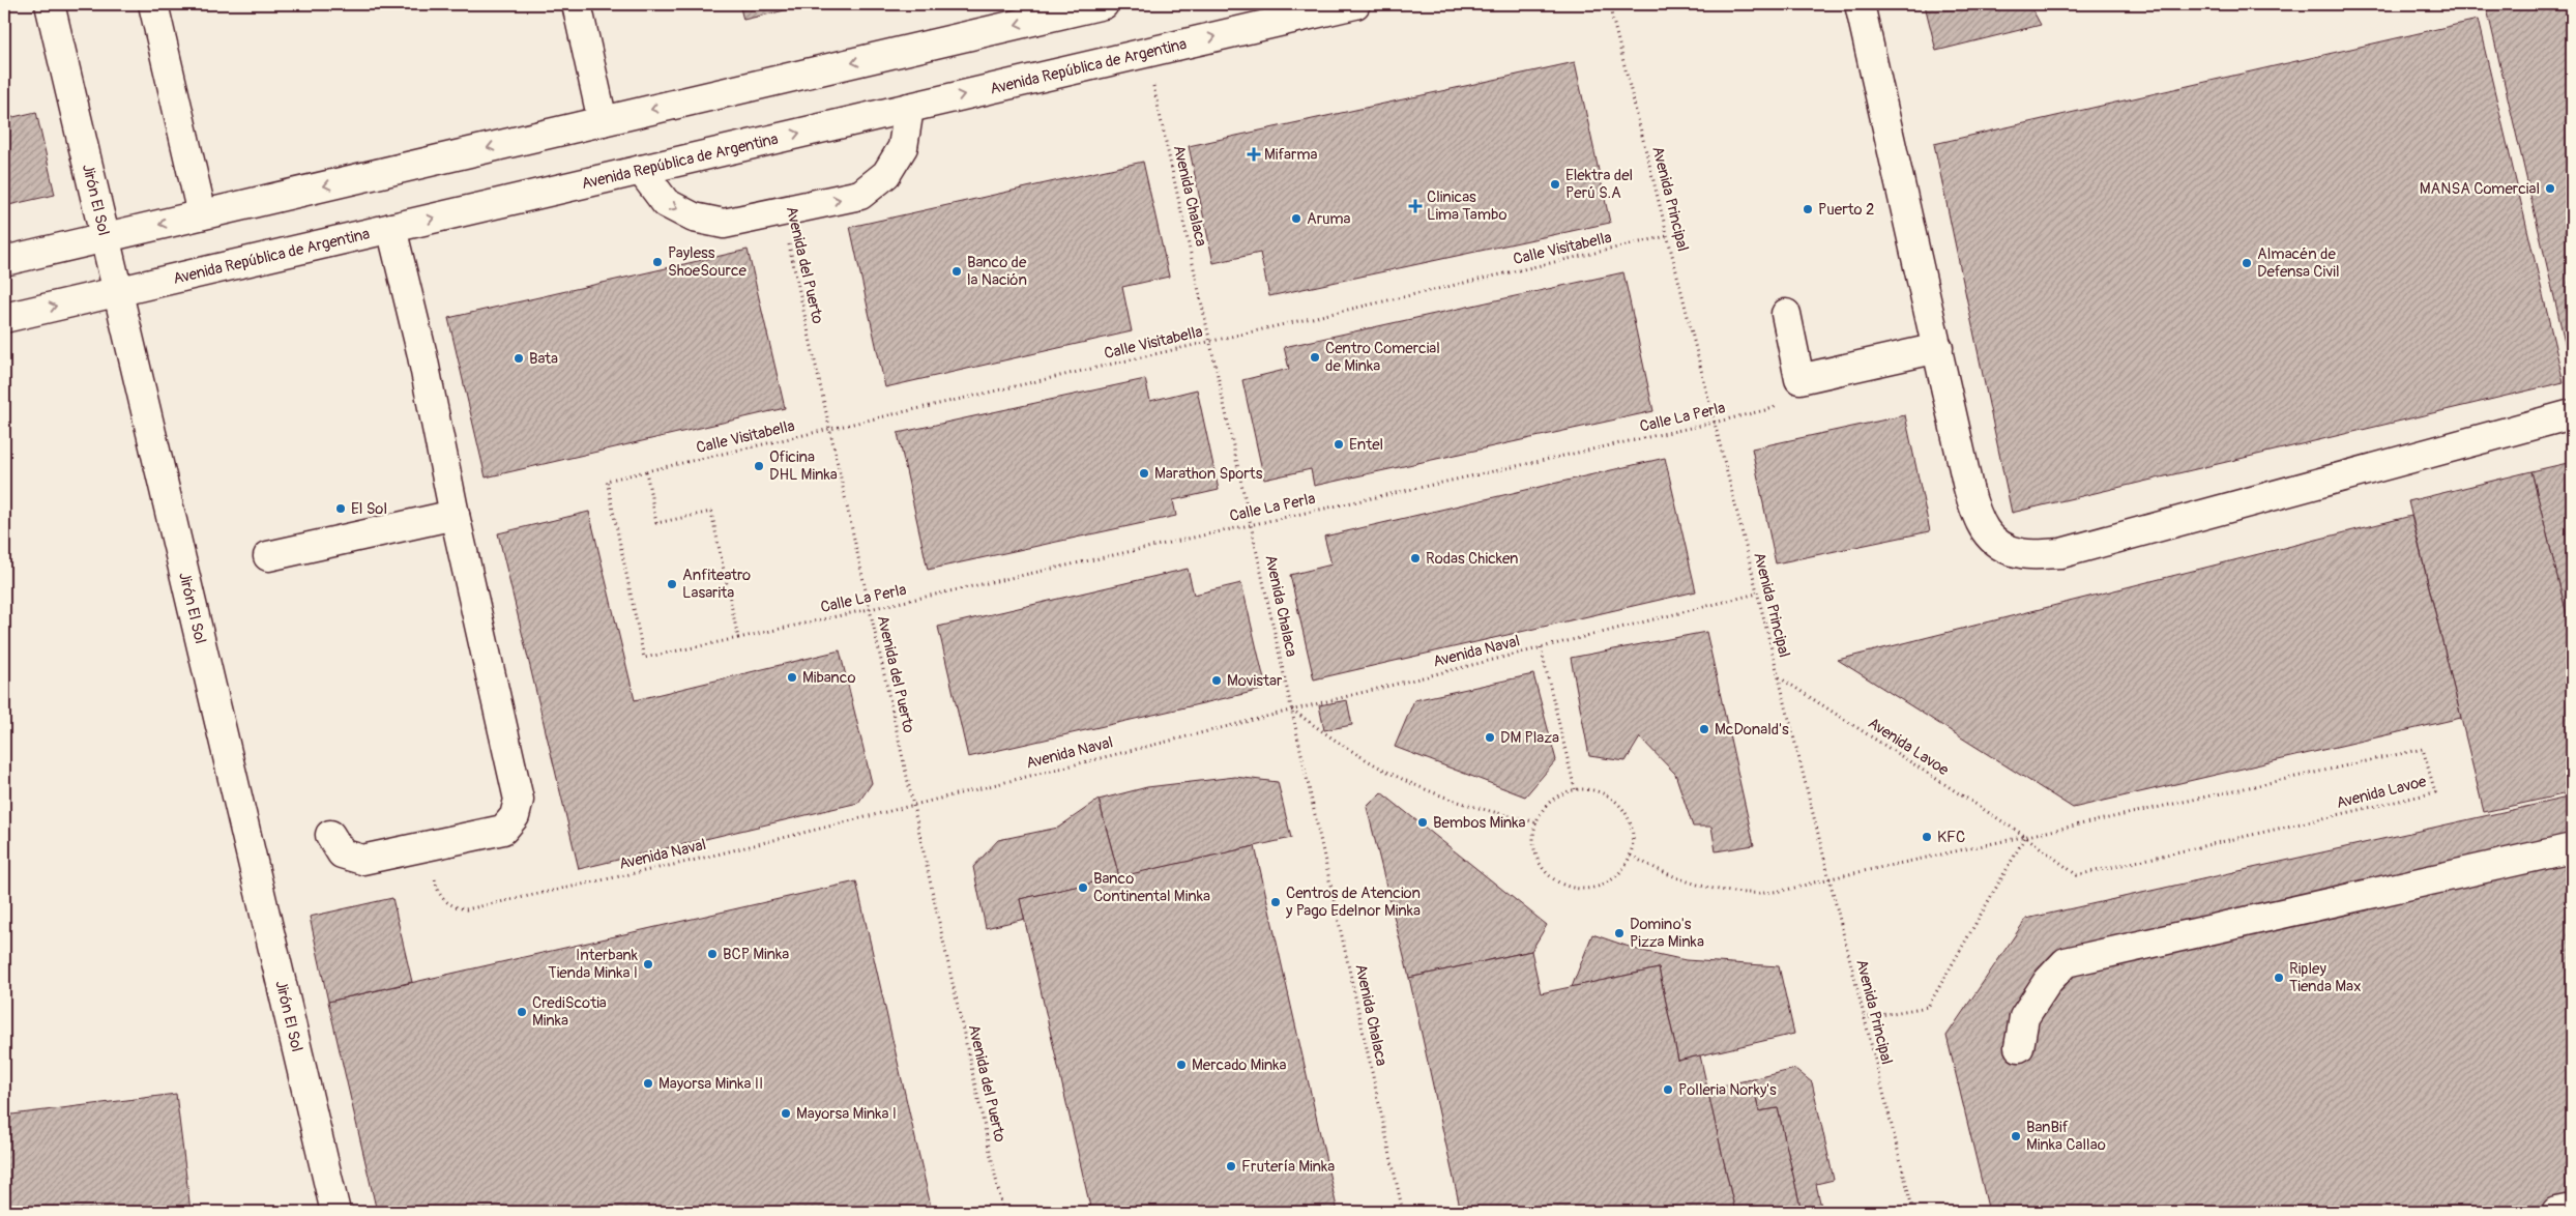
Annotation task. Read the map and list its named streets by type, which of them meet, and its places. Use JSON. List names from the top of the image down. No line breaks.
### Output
{"streets":{"main road":["Avenida República de Argentina","Jirón El Sol"],"path":["Avenida Chalaca","Avenida Principal","Calle Visitabella","Avenida del Puerto","Calle La Perla","Avenida Naval","Avenida Lavoe"]},"crossings":[["Avenida República de Argentina","Avenida Chalaca"],["Avenida República de Argentina","Jirón El Sol"],["Avenida Chalaca","Calle Visitabella"],["Avenida Chalaca","Calle La Perla"],["Avenida Chalaca","Avenida Naval"],["Avenida Principal","Calle Visitabella"],["Avenida Principal","Calle La Perla"],["Avenida Principal","Avenida Naval"],["Avenida Principal","Avenida Lavoe"],["Calle Visitabella","Avenida del Puerto"],["Calle Visitabella","Calle La Perla"],["Avenida del Puerto","Calle La Perla"],["Avenida del Puerto","Avenida Naval"]],"places":{"health":["Mifarma","Clinicas Lima Tambo"],"other":["Elektra del Perú S.A","MANSA Comercial","Puerto 2","Aruma","Payless ShoeSource","Almacén de Defensa Civil","Banco de la Nación","Centro Comercial de Minka","Bata","Entel","Oficina DHL Minka","Marathon Sports","El Sol","Rodas Chicken","Anfiteatro Lasarita","Mibanco","Movistar","McDonald's","DM Plaza","Bembos Minka","KFC","Banco Continental Minka","Centros de Atencion y Pago Edelnor Minka","Domino's Pizza Minka","BCP Minka","Interbank Tienda Minka I","Ripley Tienda Max","CrediScotia Minka","Mercado Minka","Mayorsa Minka II","Polleria Norky's","Mayorsa Minka I","BanBif Minka Callao","Frutería Minka"]}}
